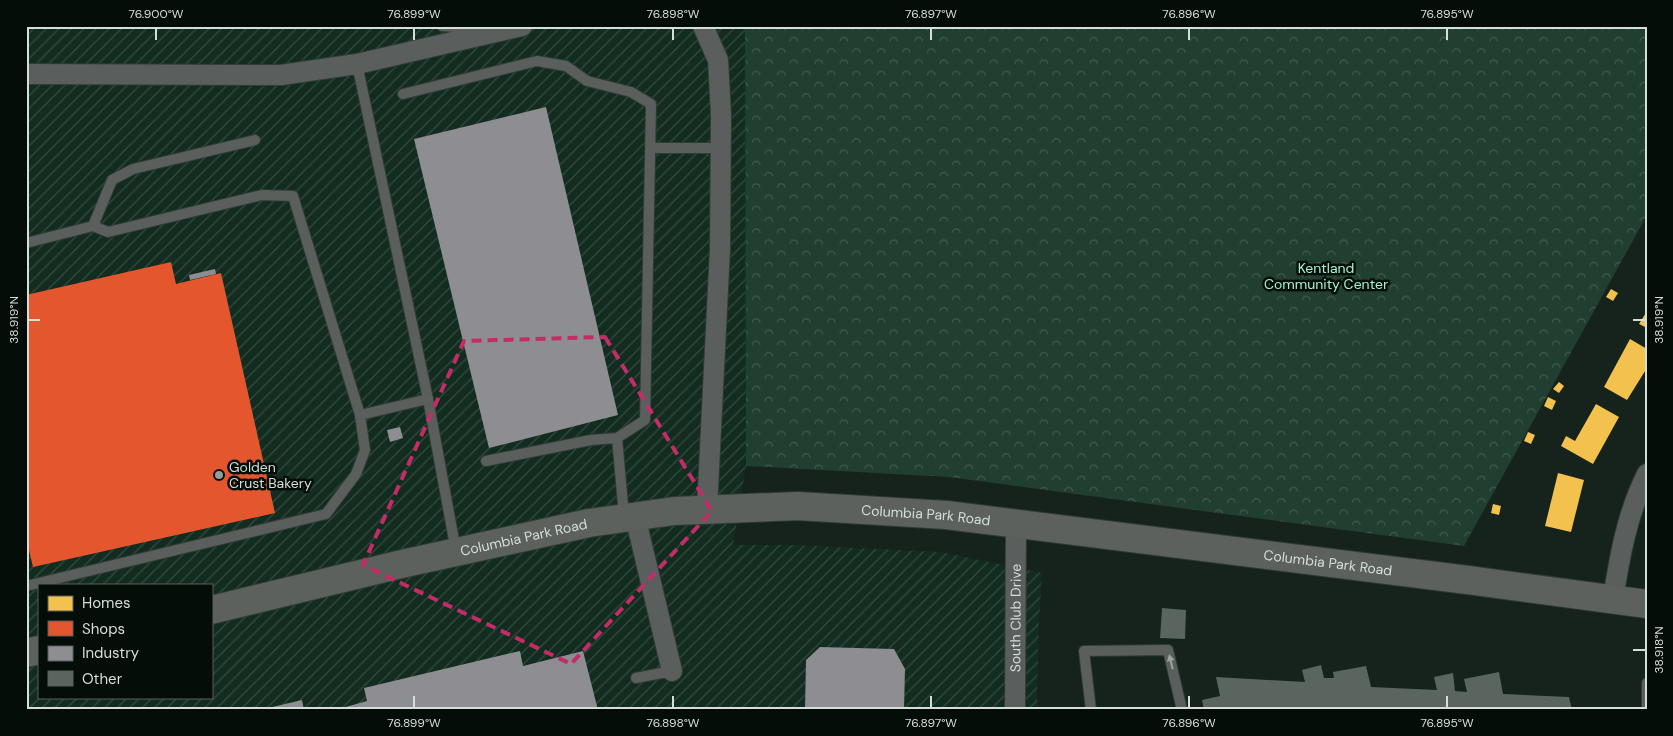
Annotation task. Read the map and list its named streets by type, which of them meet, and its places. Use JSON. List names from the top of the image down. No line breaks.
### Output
{"streets":{"street":["Columbia Park Road","South Club Drive"]},"crossings":[["Columbia Park Road","South Club Drive"]],"parks":["Kentland Community Center"],"places":["Golden Crust Bakery"],"legend":["Homes","Shops","Industry","Other"],"coordinates":["76.900°W","76.899°W","76.898°W","76.897°W","76.896°W","76.895°W","38.919°N","38.918°N"]}
